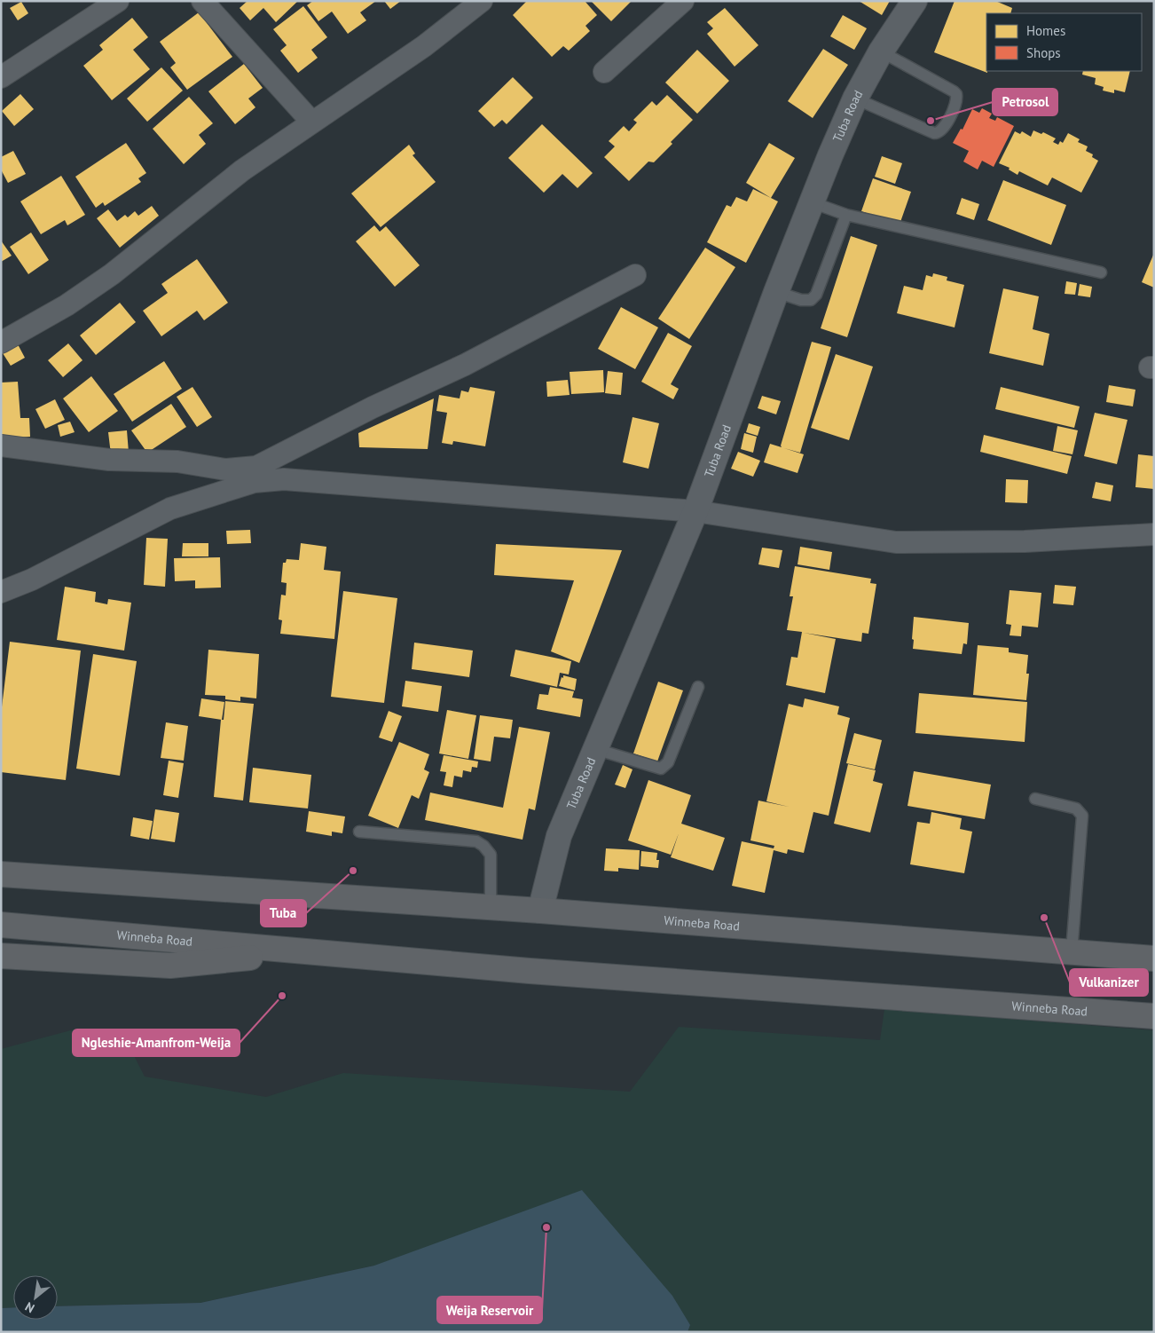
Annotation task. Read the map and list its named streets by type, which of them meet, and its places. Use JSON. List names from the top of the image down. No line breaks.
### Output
{"streets":{"highway":["Winneba Road"],"street":["Tuba Road"]},"crossings":[["Tuba Road","Winneba Road"]],"places":["Petrosol","Tuba","Vulkanizer","Ngleshie-Amanfrom-Weija","Weija Reservoir"],"legend":["Homes","Shops"],"north":"bottom left"}
